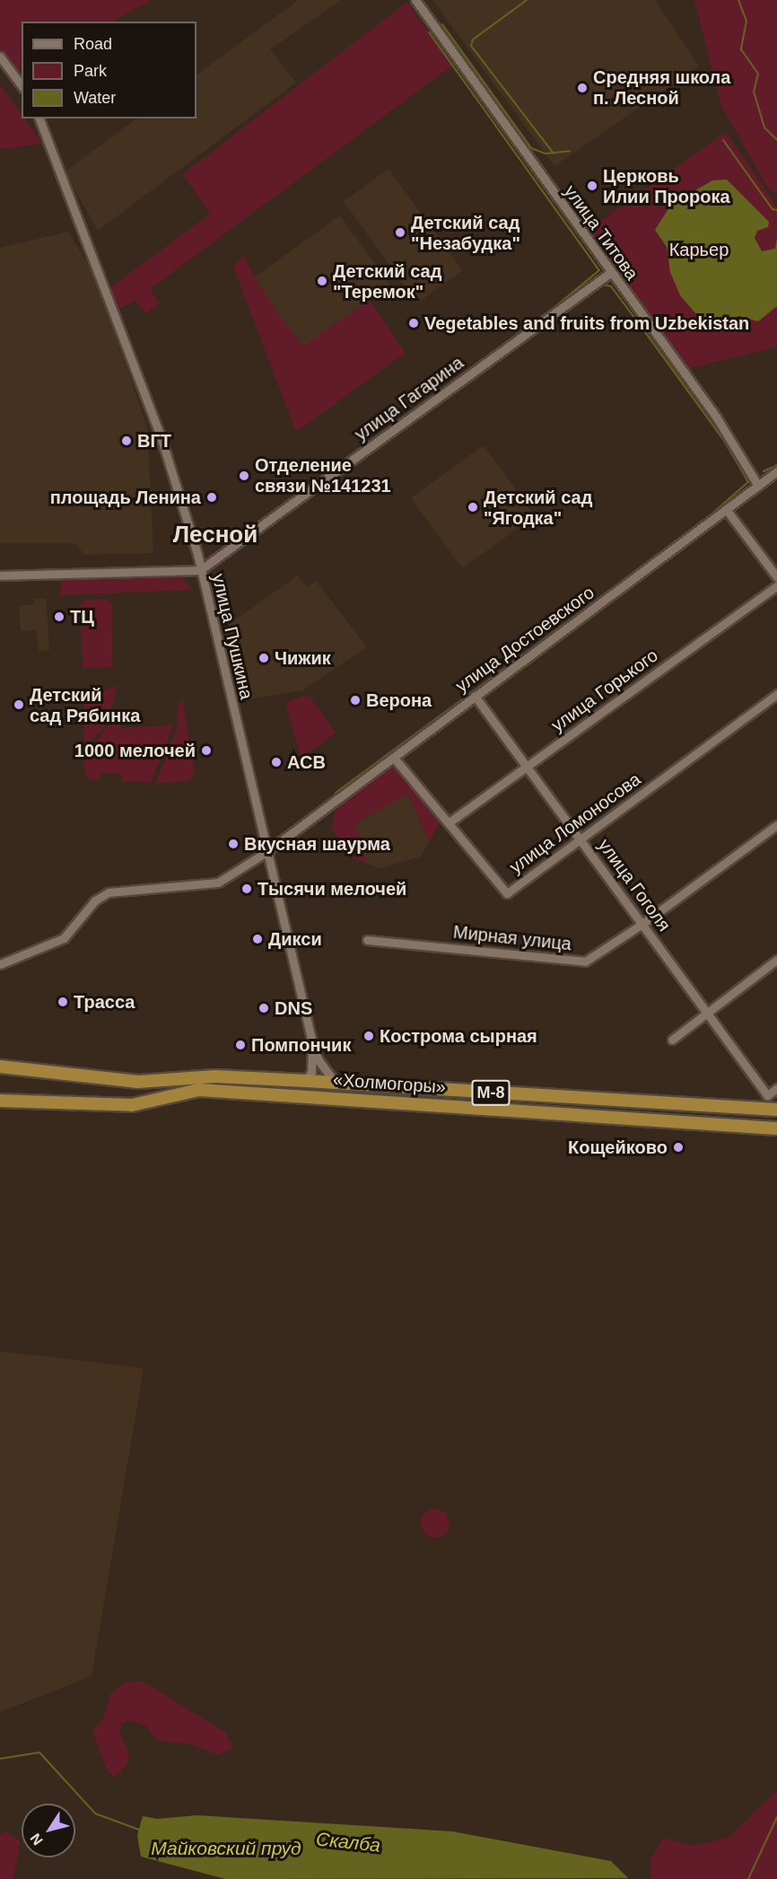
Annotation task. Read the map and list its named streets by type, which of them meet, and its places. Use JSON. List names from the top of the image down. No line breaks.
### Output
{"streets":{"highway":["«Холмогоры»","М-8"],"street":["улица Титова","улица Гагарина","улица Пушкина","улица Достоевского","улица Горького","улица Ломоносова","улица Гоголя","Мирная улица"]},"crossings":[["улица Титова","улица Гагарина"],["улица Титова","улица Достоевского"],["улица Гагарина","улица Пушкина"],["улица Пушкина","улица Достоевского"],["улица Достоевского","улица Ломоносова"],["улица Достоевского","улица Гоголя"],["улица Горького","улица Ломоносова"],["улица Горького","улица Гоголя"],["улица Ломоносова","улица Гоголя"],["улица Гоголя","Мирная улица"]],"districts":["Лесной"],"water":["Скалба","Майковский пруд"],"parks":["Карьер"],"places":["Средняя школа п. Лесной","Церковь Илии Пророка","Детский сад \"Незабудка\"","Детский сад \"Теремок\"","Vegetables and fruits from Uzbekistan","ВГТ","Отделение связи №141231","площадь Ленина","Детский сад \"Ягодка\"","ТЦ","Чижик","Верона","Детский сад Рябинка","1000 мелочей","АСВ","Вкусная шаурма","Тысячи мелочей","Дикси","Трасса","DNS","Кострома сырная","Помпончик","Кощейково"],"legend":["Road","Park","Water"],"north":"bottom left"}
